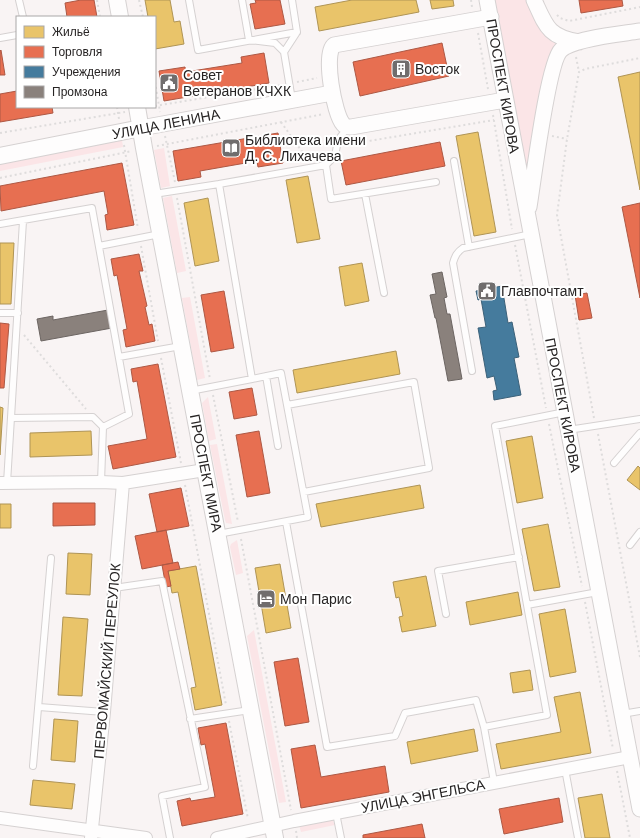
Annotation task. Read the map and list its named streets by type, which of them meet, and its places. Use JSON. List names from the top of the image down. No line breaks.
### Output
{"streets":{"main road":["УЛИЦА ЛЕНИНА","ПРОСПЕКТ МИРА"],"street":["ПРОСПЕКТ КИРОВА","ПЕРВОМАЙСКИЙ ПЕРЕУЛОК","УЛИЦА ЭНГЕЛЬСА"]},"crossings":[["ПРОСПЕКТ КИРОВА","УЛИЦА ЭНГЕЛЬСА"],["УЛИЦА ЛЕНИНА","ПРОСПЕКТ МИРА"],["ПРОСПЕКТ МИРА","УЛИЦА ЭНГЕЛЬСА"]],"places":{"building":["Восток"],"public building":["Совет Ветеранов КЧХК","Главпочтамт"],"library":["Библиотека имени Д. С. Лихачева"],"hotel":["Мон Парис"]},"legend":["Жильё","Торговля","Учреждения","Промзона"]}
